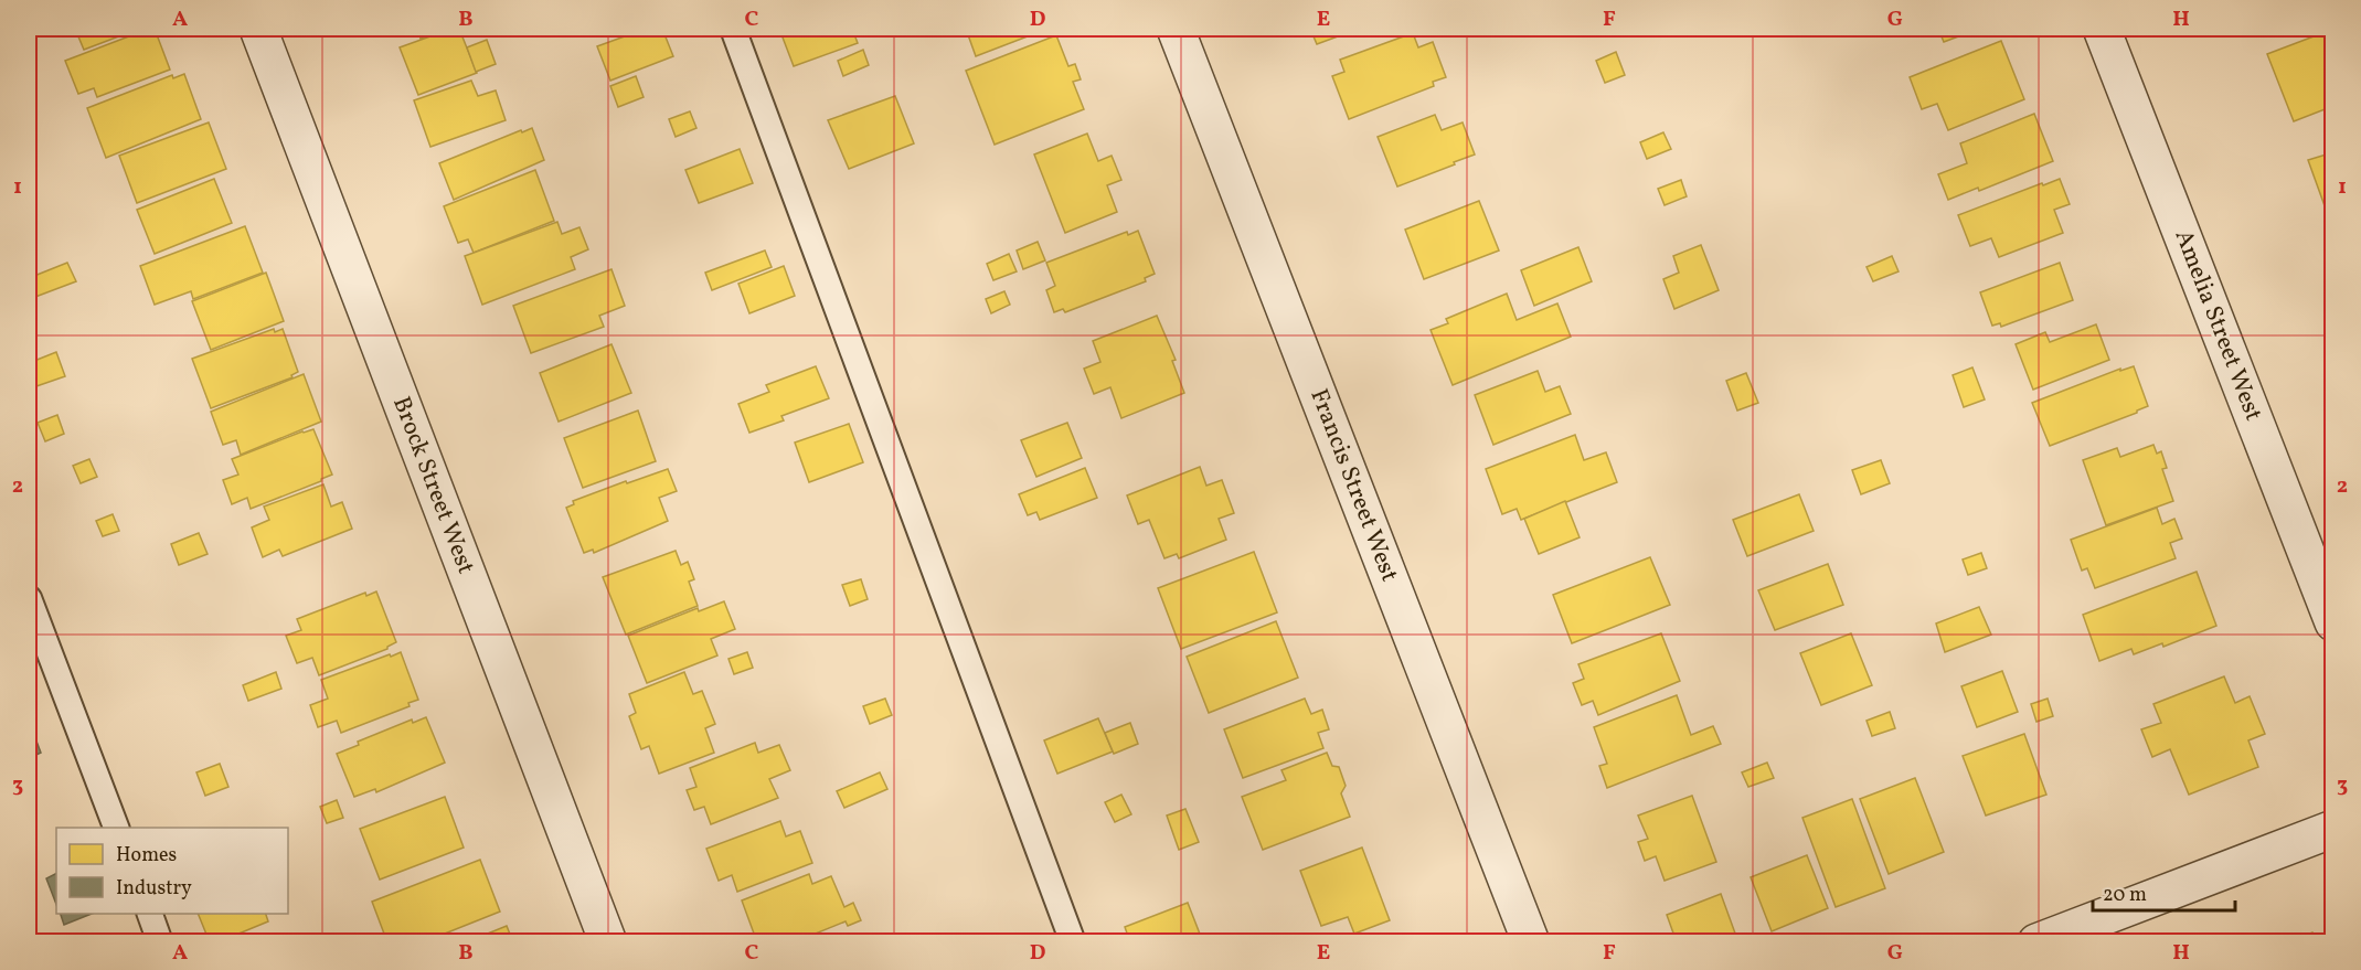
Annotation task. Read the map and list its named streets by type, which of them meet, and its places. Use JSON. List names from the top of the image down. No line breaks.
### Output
{"streets":{"street":["Amelia Street West","Brock Street West","Francis Street West"]},"legend":["Homes","Industry"],"scale_bar":"20 m","grid":{"columns":["A","B","C","D","E","F","G","H"],"rows":["1","2","3"]}}
